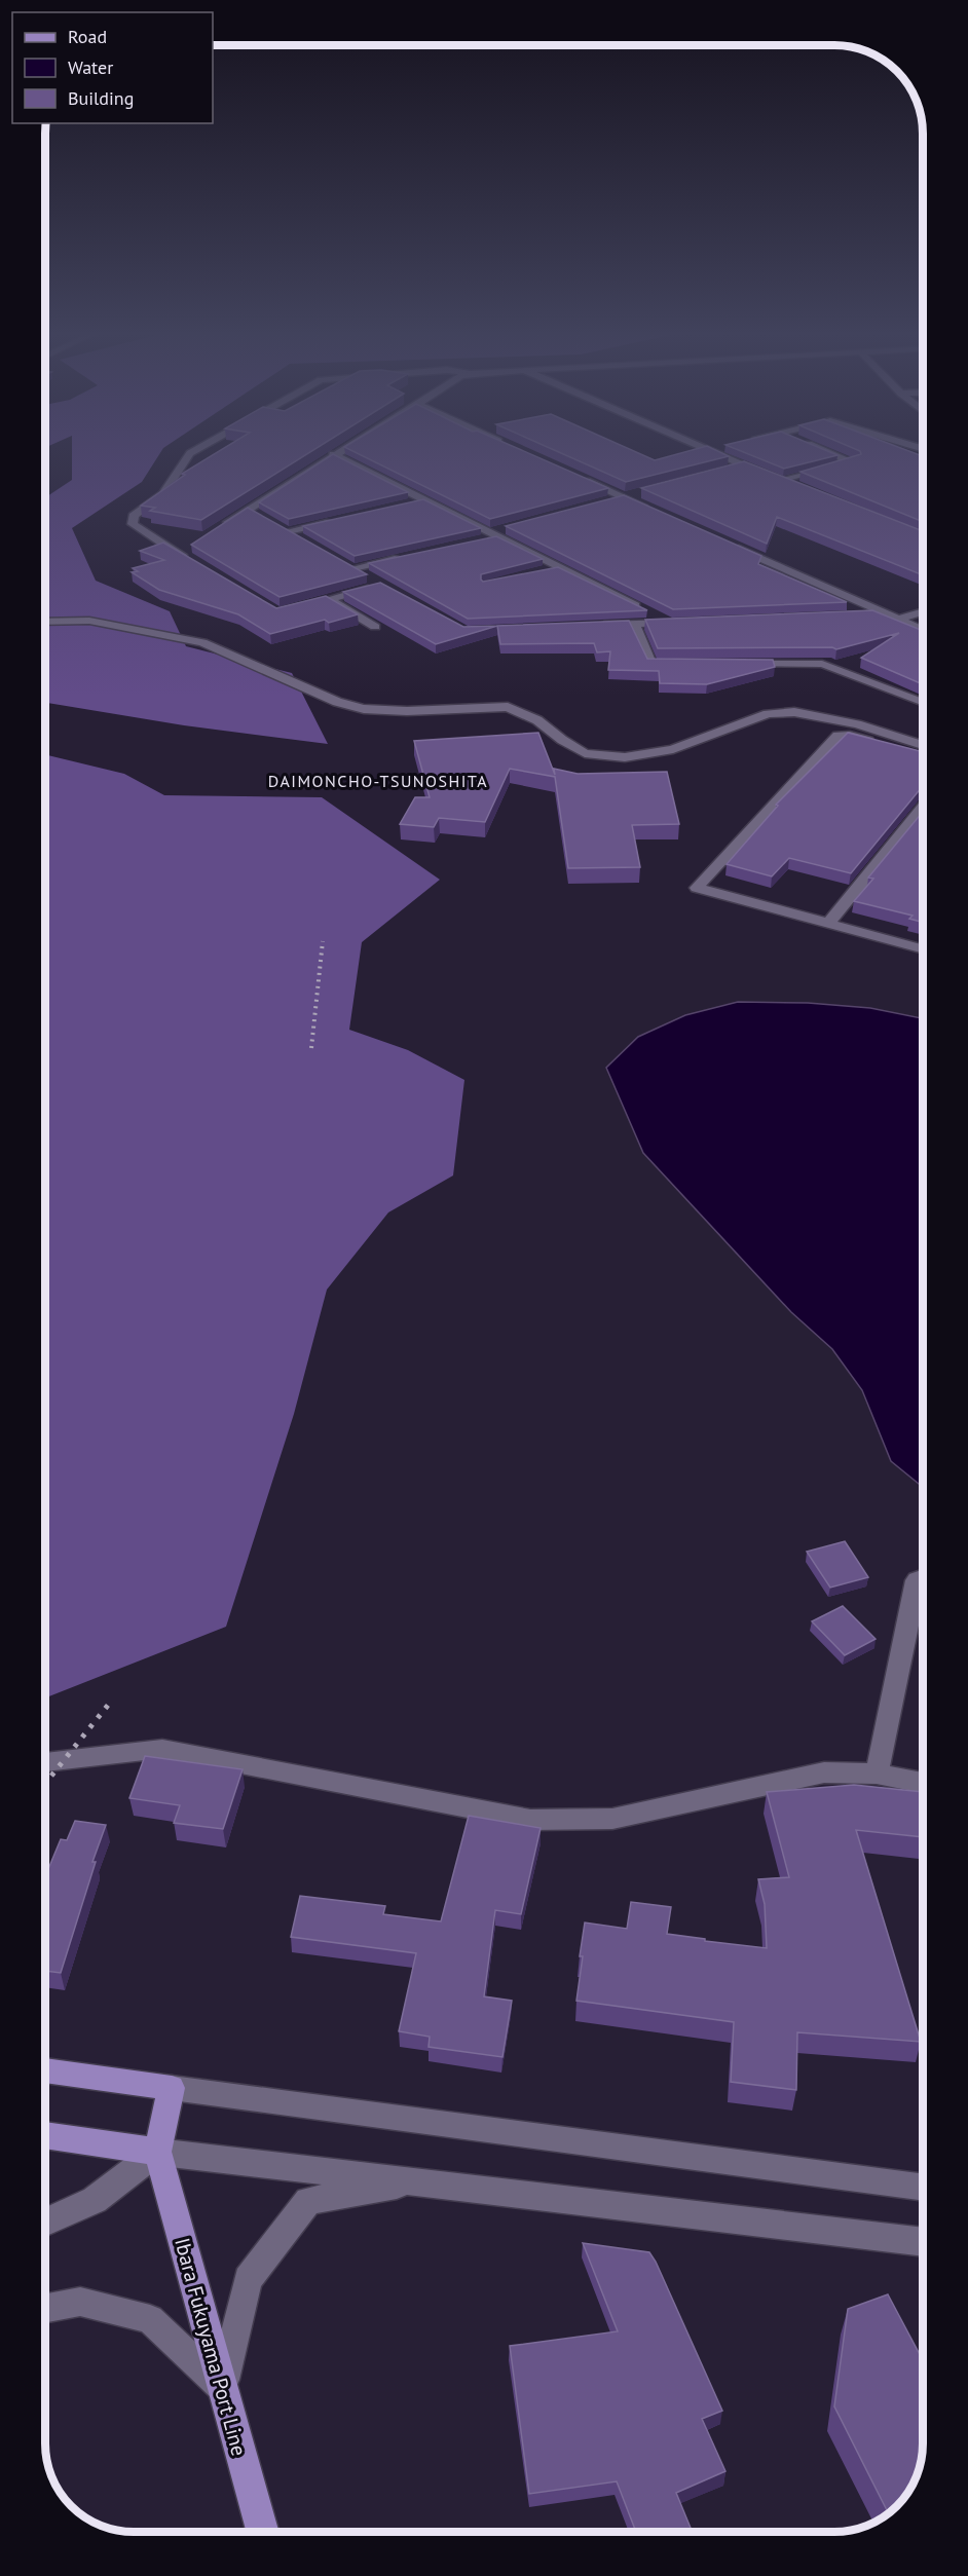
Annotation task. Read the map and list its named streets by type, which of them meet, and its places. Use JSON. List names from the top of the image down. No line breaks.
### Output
{"streets":{"main road":["Ibara Fukuyama Port Line"]},"districts":["DAIMONCHO-TSUNOSHITA"],"legend":["Road","Water","Building"]}
